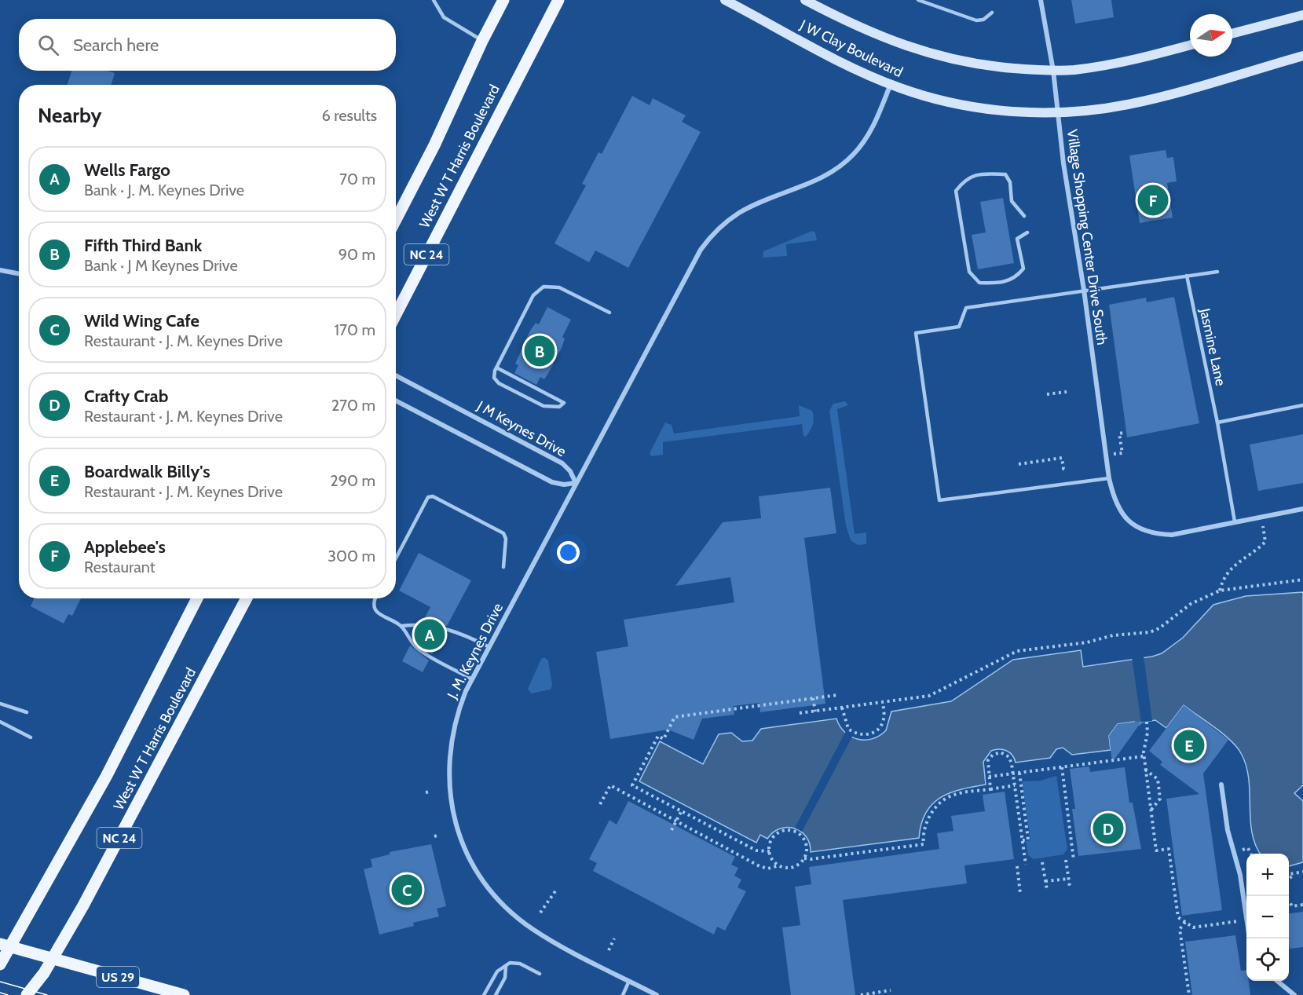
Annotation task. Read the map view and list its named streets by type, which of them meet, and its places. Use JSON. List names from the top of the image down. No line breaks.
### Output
{"streets":{"main road":["West W T Harris Boulevard","NC 24","US 29"],"street":["J W Clay Boulevard","Village Shopping Center Drive South","J M Keynes Drive","J. M. Keynes Drive"],"lane":["Jasmine Lane"]},"crossings":[["J W Clay Boulevard","Village Shopping Center Drive South"],["J W Clay Boulevard","J. M. Keynes Drive"],["West W T Harris Boulevard","NC 24"],["West W T Harris Boulevard","US 29"],["Village Shopping Center Drive South","Jasmine Lane"],["NC 24","US 29"],["J M Keynes Drive","J. M. Keynes Drive"]],"north":"right","page":{"search":"Search here","heading":["Nearby","6 results"],"list":[{"mark":"A","name":"Wells Fargo","note":"Bank · J. M. Keynes Drive","value":"70 m"},{"mark":"B","name":"Fifth Third Bank","note":"Bank · J M Keynes Drive","value":"90 m"},{"mark":"C","name":"Wild Wing Cafe","note":"Restaurant · J. M. Keynes Drive","value":"170 m"},{"mark":"D","name":"Crafty Crab","note":"Restaurant · J. M. Keynes Drive","value":"270 m"},{"mark":"E","name":"Boardwalk Billy's","note":"Restaurant · J. M. Keynes Drive","value":"290 m"},{"mark":"F","name":"Applebee's","note":"Restaurant","value":"300 m"}],"pins":["F","B","A","E","D","C"],"map_buttons":["+","−"]}}
